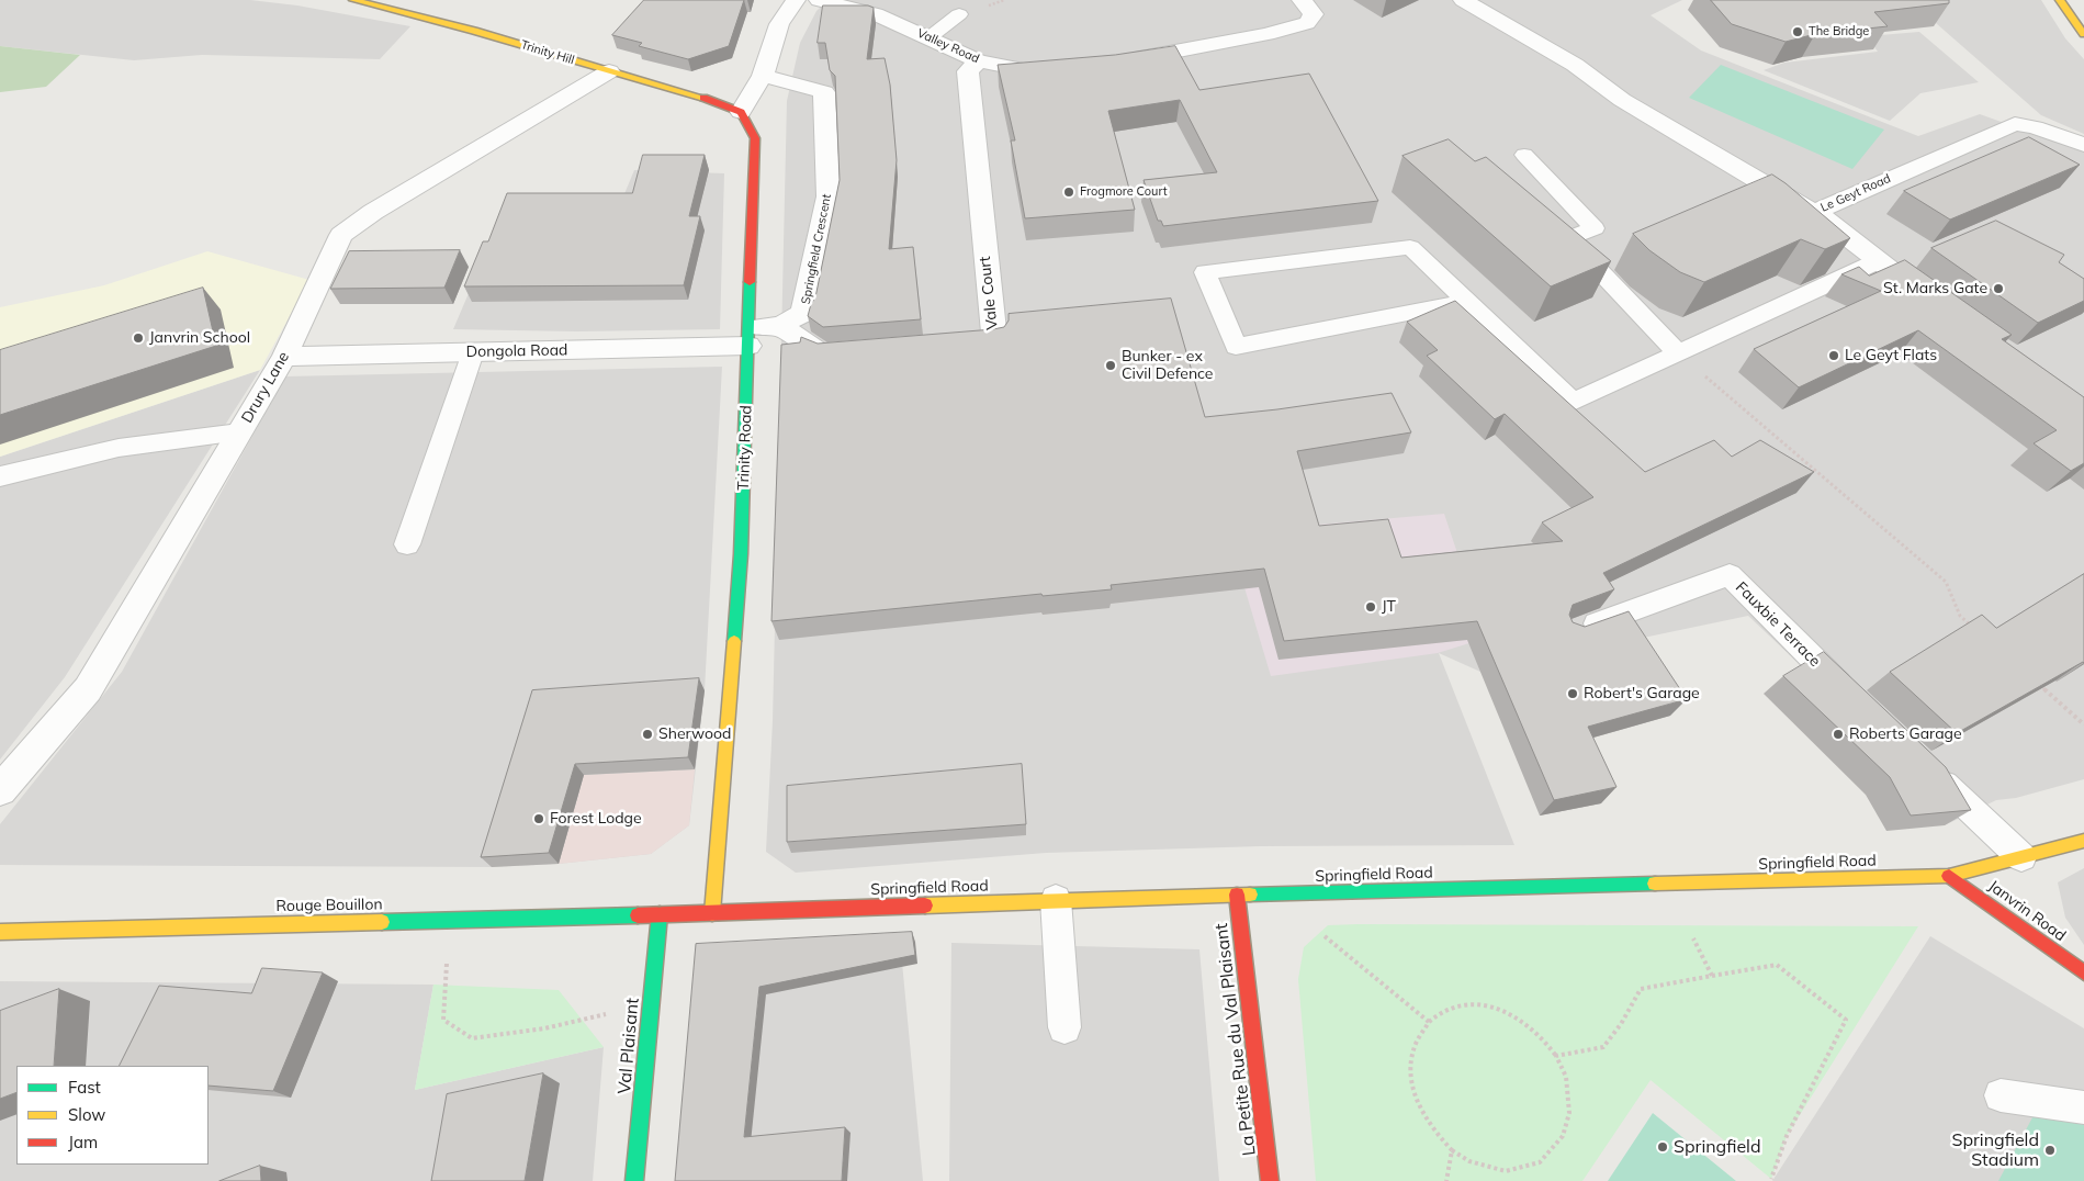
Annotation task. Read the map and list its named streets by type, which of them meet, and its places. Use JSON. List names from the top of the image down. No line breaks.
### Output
{"streets":{"main road":["Trinity Hill","Trinity Road","Springfield Road","Rouge Bouillon","Janvrin Road","La Petite Rue du Val Plaisant","Val Plaisant"],"street":["Valley Road","Le Geyt Road","Springfield Crescent","Vale Court","Dongola Road","Drury Lane"],"lane":["Fauxbie Terrace"]},"crossings":[["Valley Road","Vale Court"],["Trinity Hill","Drury Lane"],["Trinity Hill","Trinity Road"],["Springfield Crescent","Dongola Road"],["Springfield Crescent","Trinity Road"],["Dongola Road","Drury Lane"],["Dongola Road","Trinity Road"],["Trinity Road","Springfield Road"],["Springfield Road","Rouge Bouillon"],["Springfield Road","Janvrin Road"],["Springfield Road","La Petite Rue du Val Plaisant"],["Springfield Road","Val Plaisant"],["Rouge Bouillon","Val Plaisant"]],"places":["The Bridge","Frogmore Court","St. Marks Gate","Janvrin School","Le Geyt Flats","Bunker - ex Civil Defence","JT","Robert's Garage","Sherwood","Roberts Garage","Forest Lodge","Springfield","Springfield Stadium"],"legend":["Fast","Slow","Jam"]}
